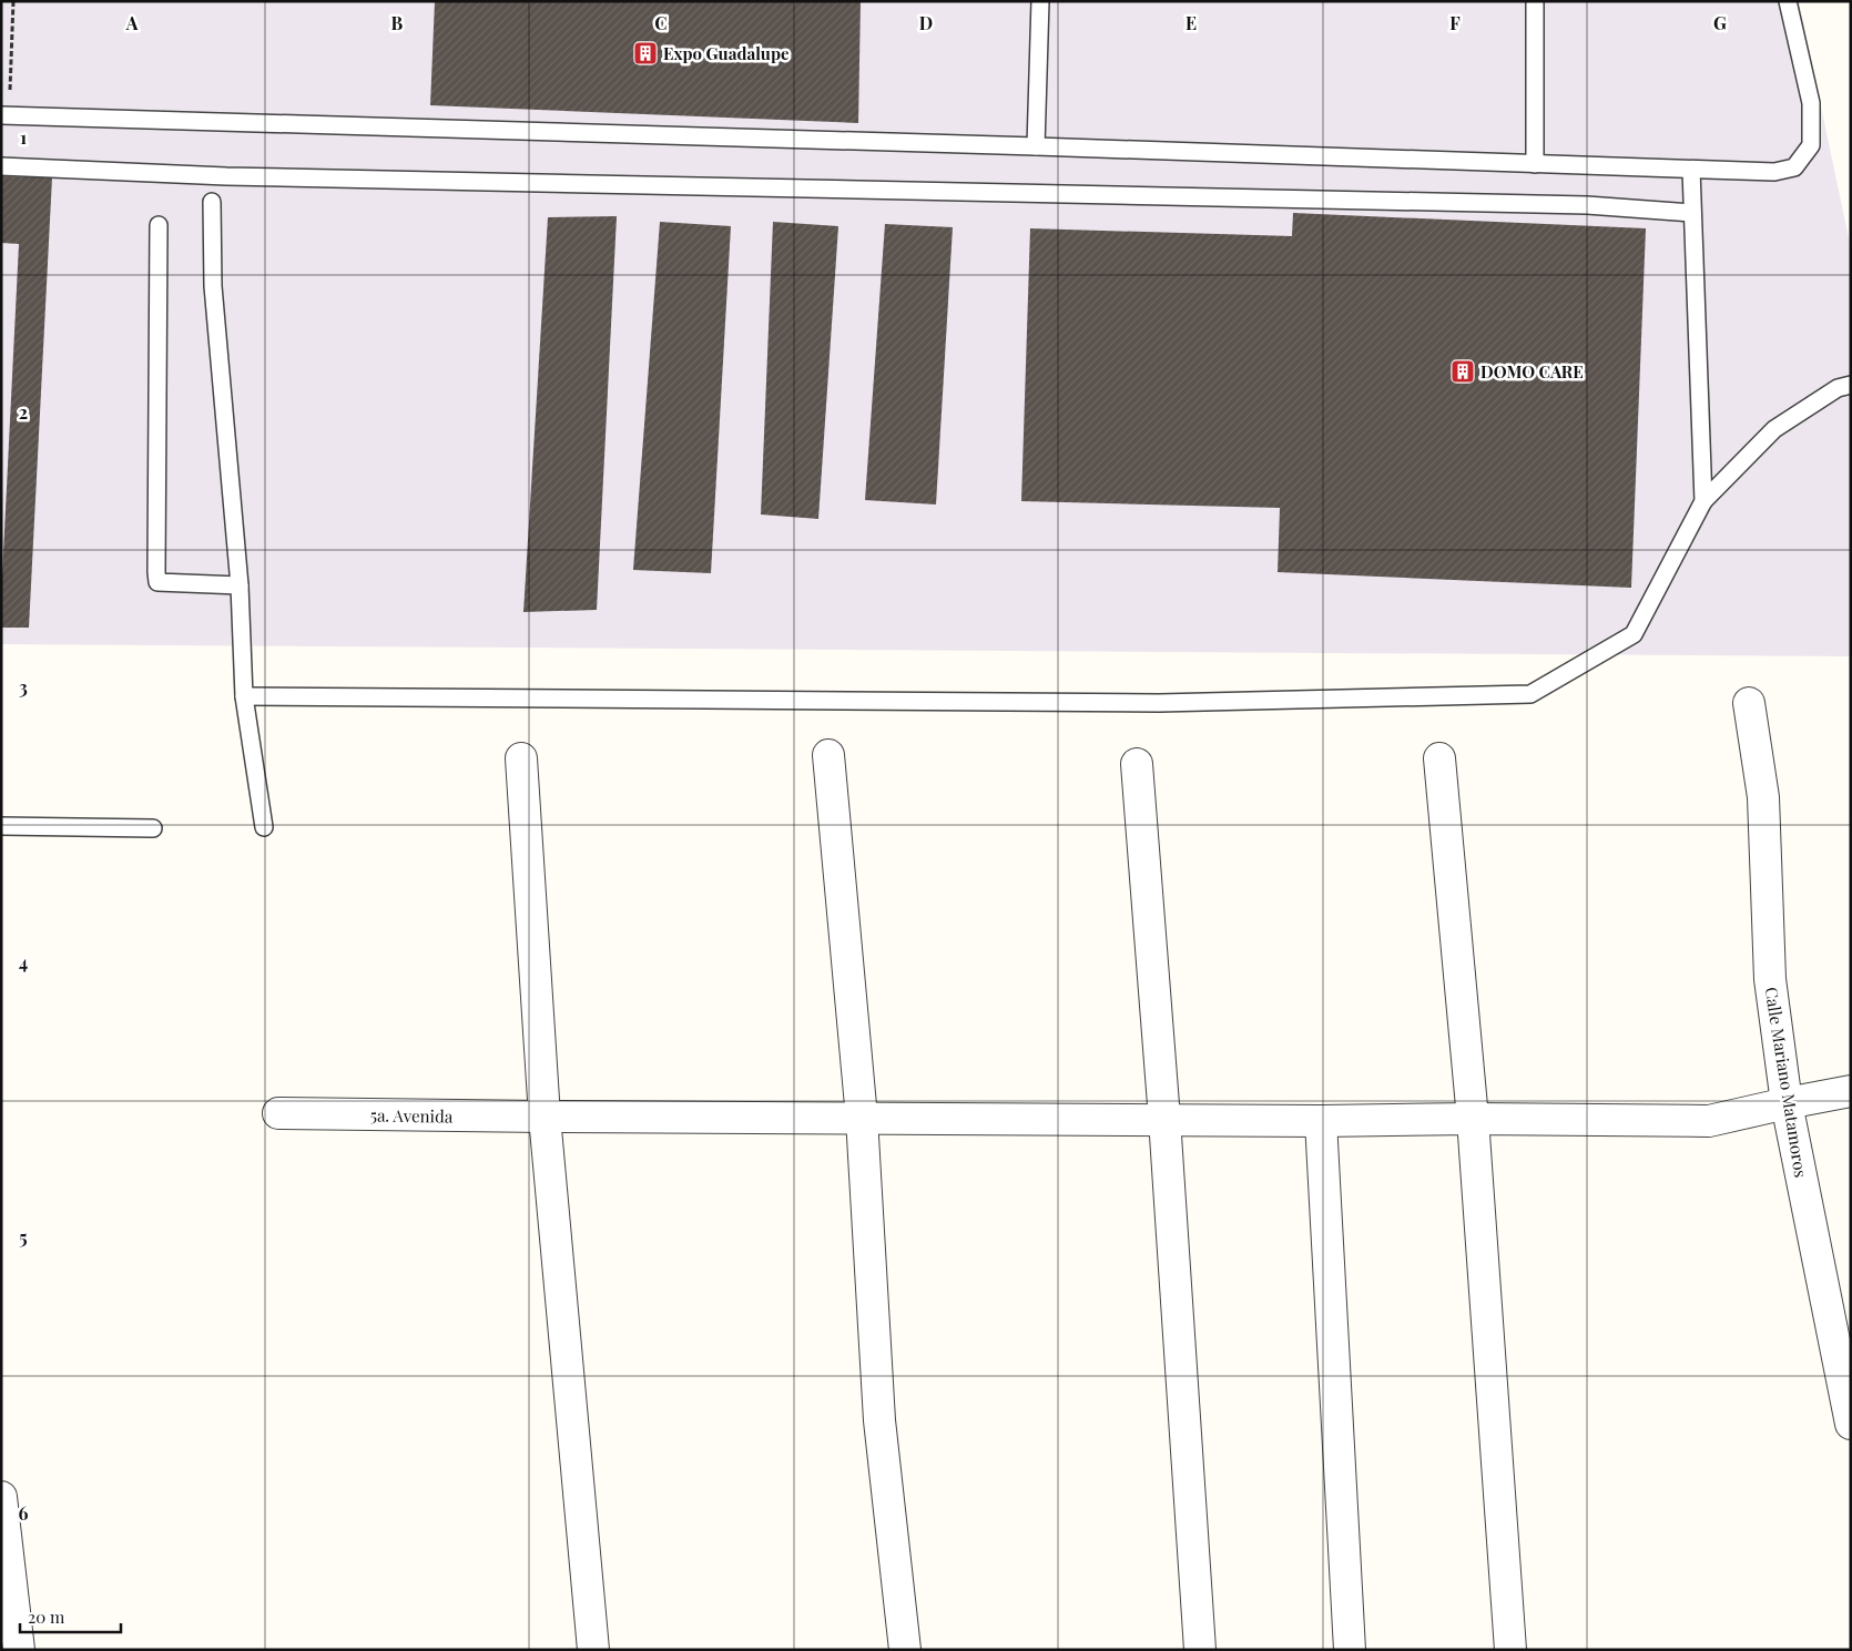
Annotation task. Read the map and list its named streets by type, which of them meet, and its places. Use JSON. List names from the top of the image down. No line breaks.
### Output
{"streets":{"street":["Calle Mariano Matamoros","5a. Avenida"]},"crossings":[["Calle Mariano Matamoros","5a. Avenida"]],"places":{"building":["Expo Guadalupe","DOMO CARE"]},"scale_bar":"20 m","grid":{"columns":["A","B","C","D","E","F","G"],"rows":["1","2","3","4","5","6"]}}
